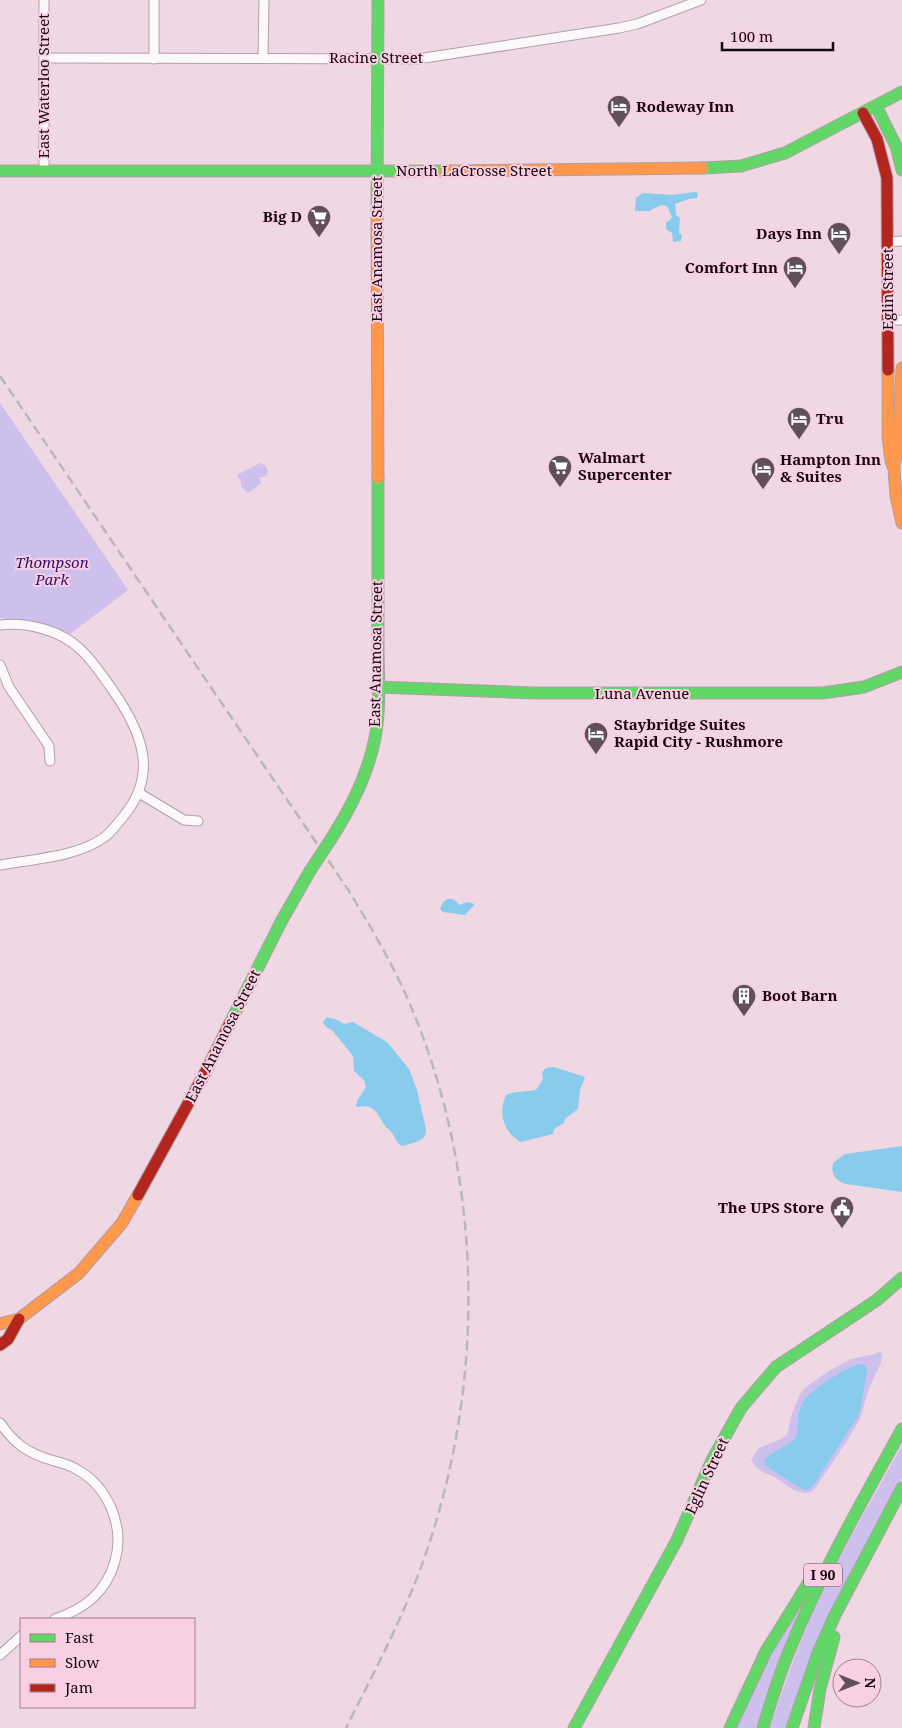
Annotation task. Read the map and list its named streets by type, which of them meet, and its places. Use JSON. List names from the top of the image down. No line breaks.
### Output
{"streets":{"main road":["North LaCrosse Street","East Anamosa Street","Eglin Street","Luna Avenue","I 90"],"street":["Racine Street","East Waterloo Street"]},"crossings":[["Racine Street","East Waterloo Street"],["Racine Street","East Anamosa Street"],["East Waterloo Street","North LaCrosse Street"],["North LaCrosse Street","East Anamosa Street"],["North LaCrosse Street","Eglin Street"],["East Anamosa Street","Luna Avenue"]],"parks":["Thompson Park"],"places":{"hotel":["Rodeway Inn","Days Inn","Comfort Inn","Tru","Hampton Inn & Suites","Staybridge Suites Rapid City - Rushmore"],"supermarket":["Big D","Walmart Supercenter"],"building":["Boot Barn"],"public building":["The UPS Store"]},"legend":["Fast","Slow","Jam"],"scale_bar":"100 m","north":"right"}
